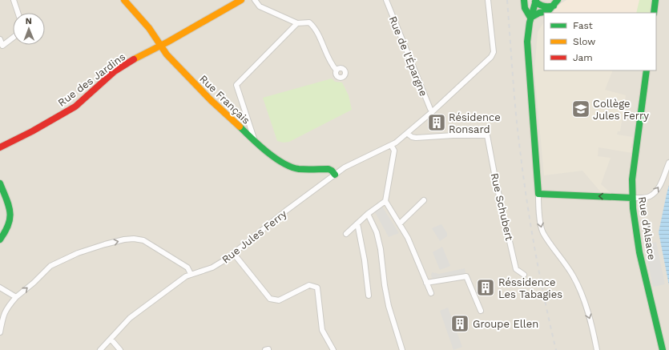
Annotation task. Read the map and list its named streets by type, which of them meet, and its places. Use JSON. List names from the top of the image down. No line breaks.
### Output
{"streets":{"street":["Rue de l'Épargne","Rue des Jardins","Rue Français","Rue Schubert","Rue d'Alsace","Rue Jules Ferry"]},"crossings":[["Rue de l'Épargne","Rue Jules Ferry"],["Rue des Jardins","Rue Français"],["Rue Français","Rue Jules Ferry"]],"places":{"school or university":["Collège Jules Ferry"],"building":["Résidence Ronsard","Réssidence Les Tabagies","Groupe Ellen"]},"legend":["Fast","Slow","Jam"],"north":"top"}
